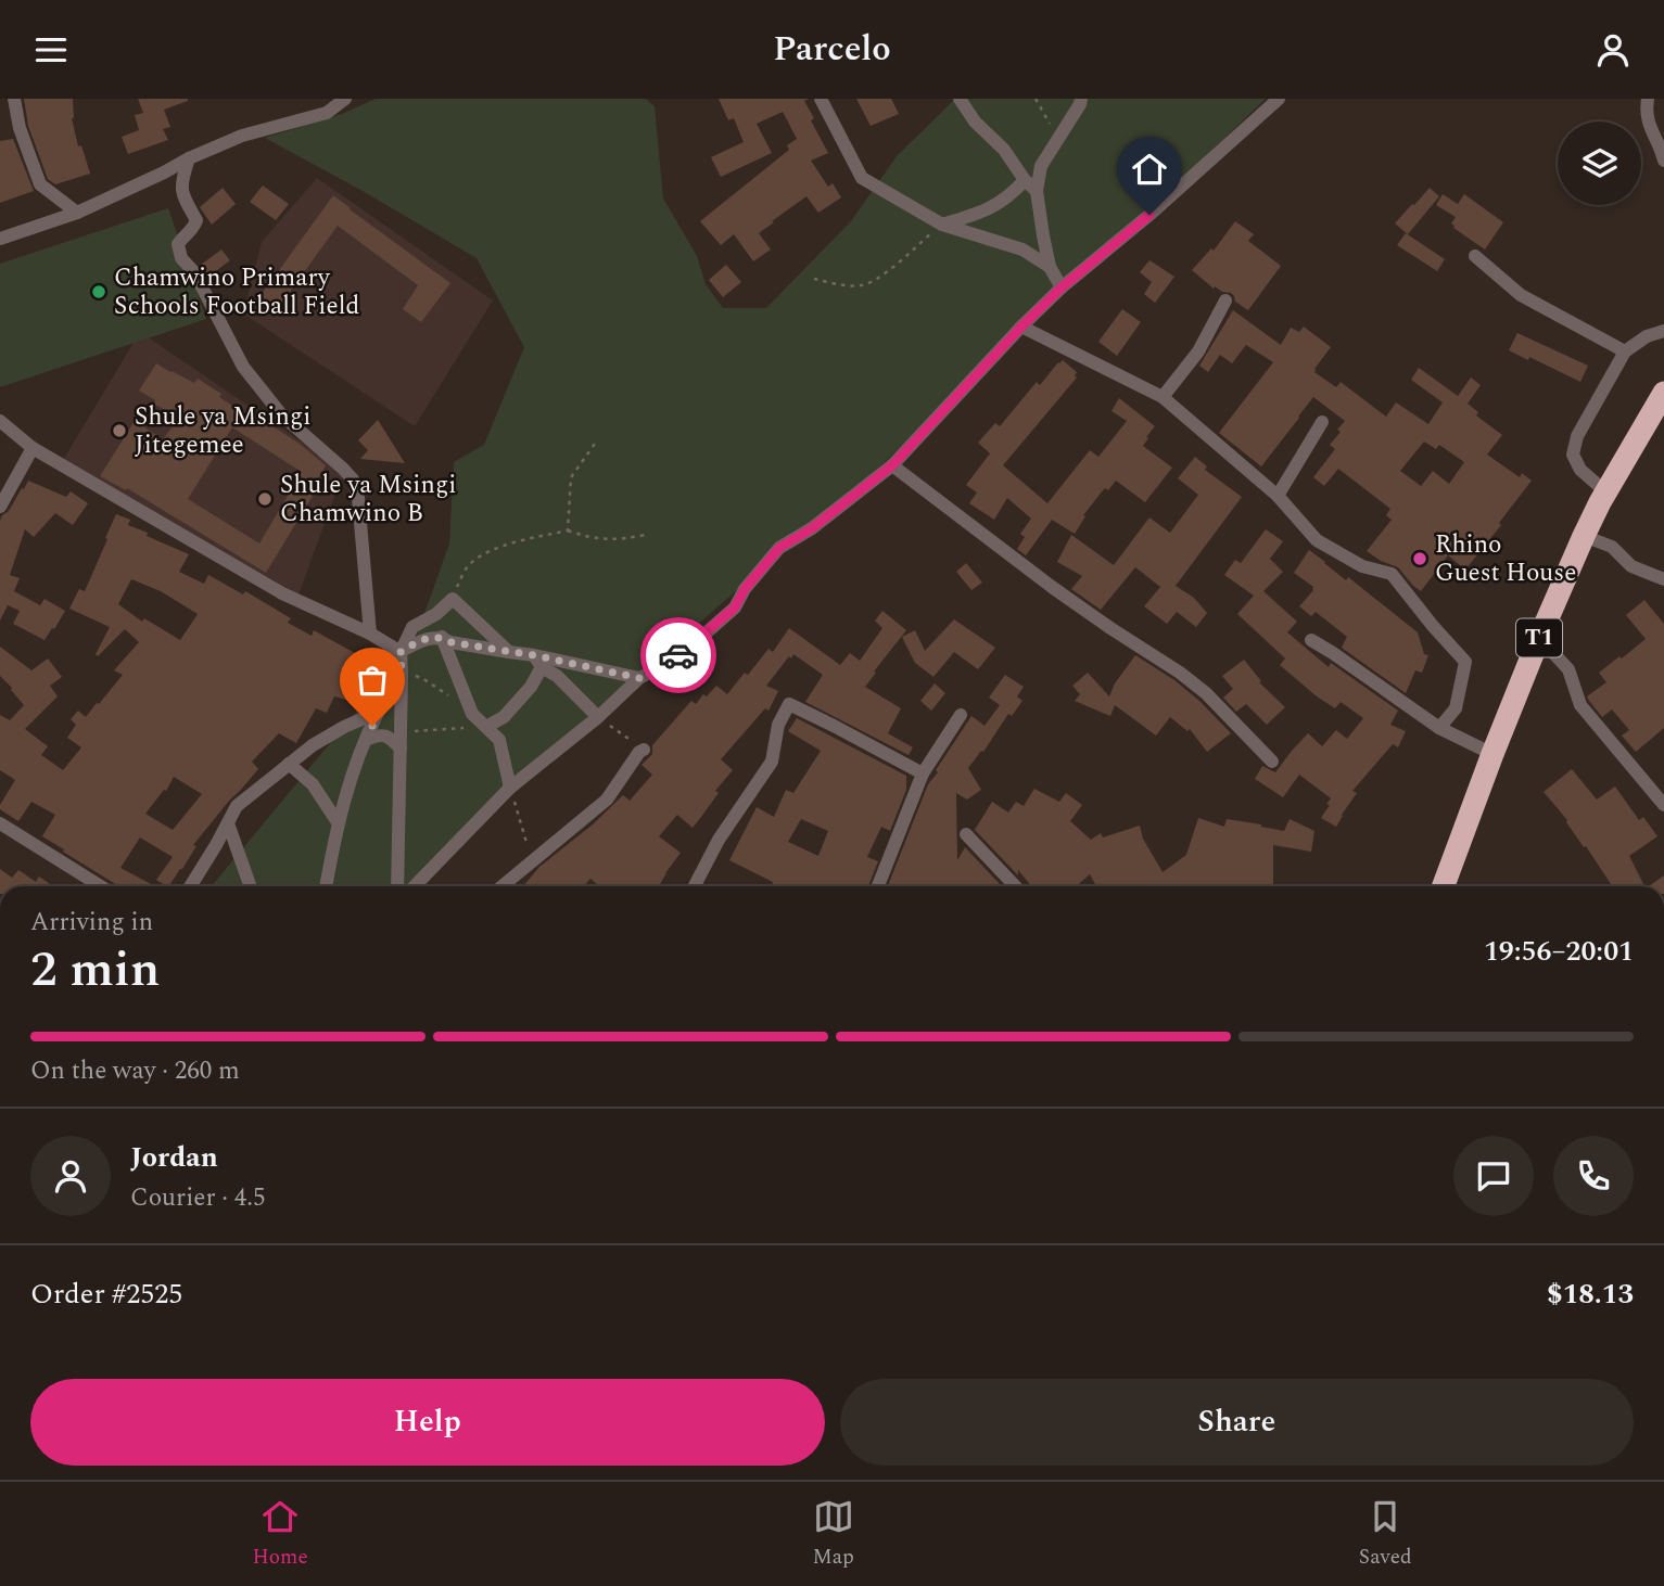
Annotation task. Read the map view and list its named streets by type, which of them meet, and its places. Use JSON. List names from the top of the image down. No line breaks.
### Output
{"streets":{"highway":["T1"]},"places":["Chamwino Primary Schools Football Field","Shule ya Msingi Jitegemee","Shule ya Msingi Chamwino B","Rhino Guest House"],"page":{"header":"Parcelo","heading":["2 min","Arriving in","19:56–20:01"],"panel":["Jordan","Courier · 4.5","Order #2525","$18.13"],"bar":"On the way · 260 m","buttons":["Help","Share"],"tabs":["Home","Map","Saved"]}}
